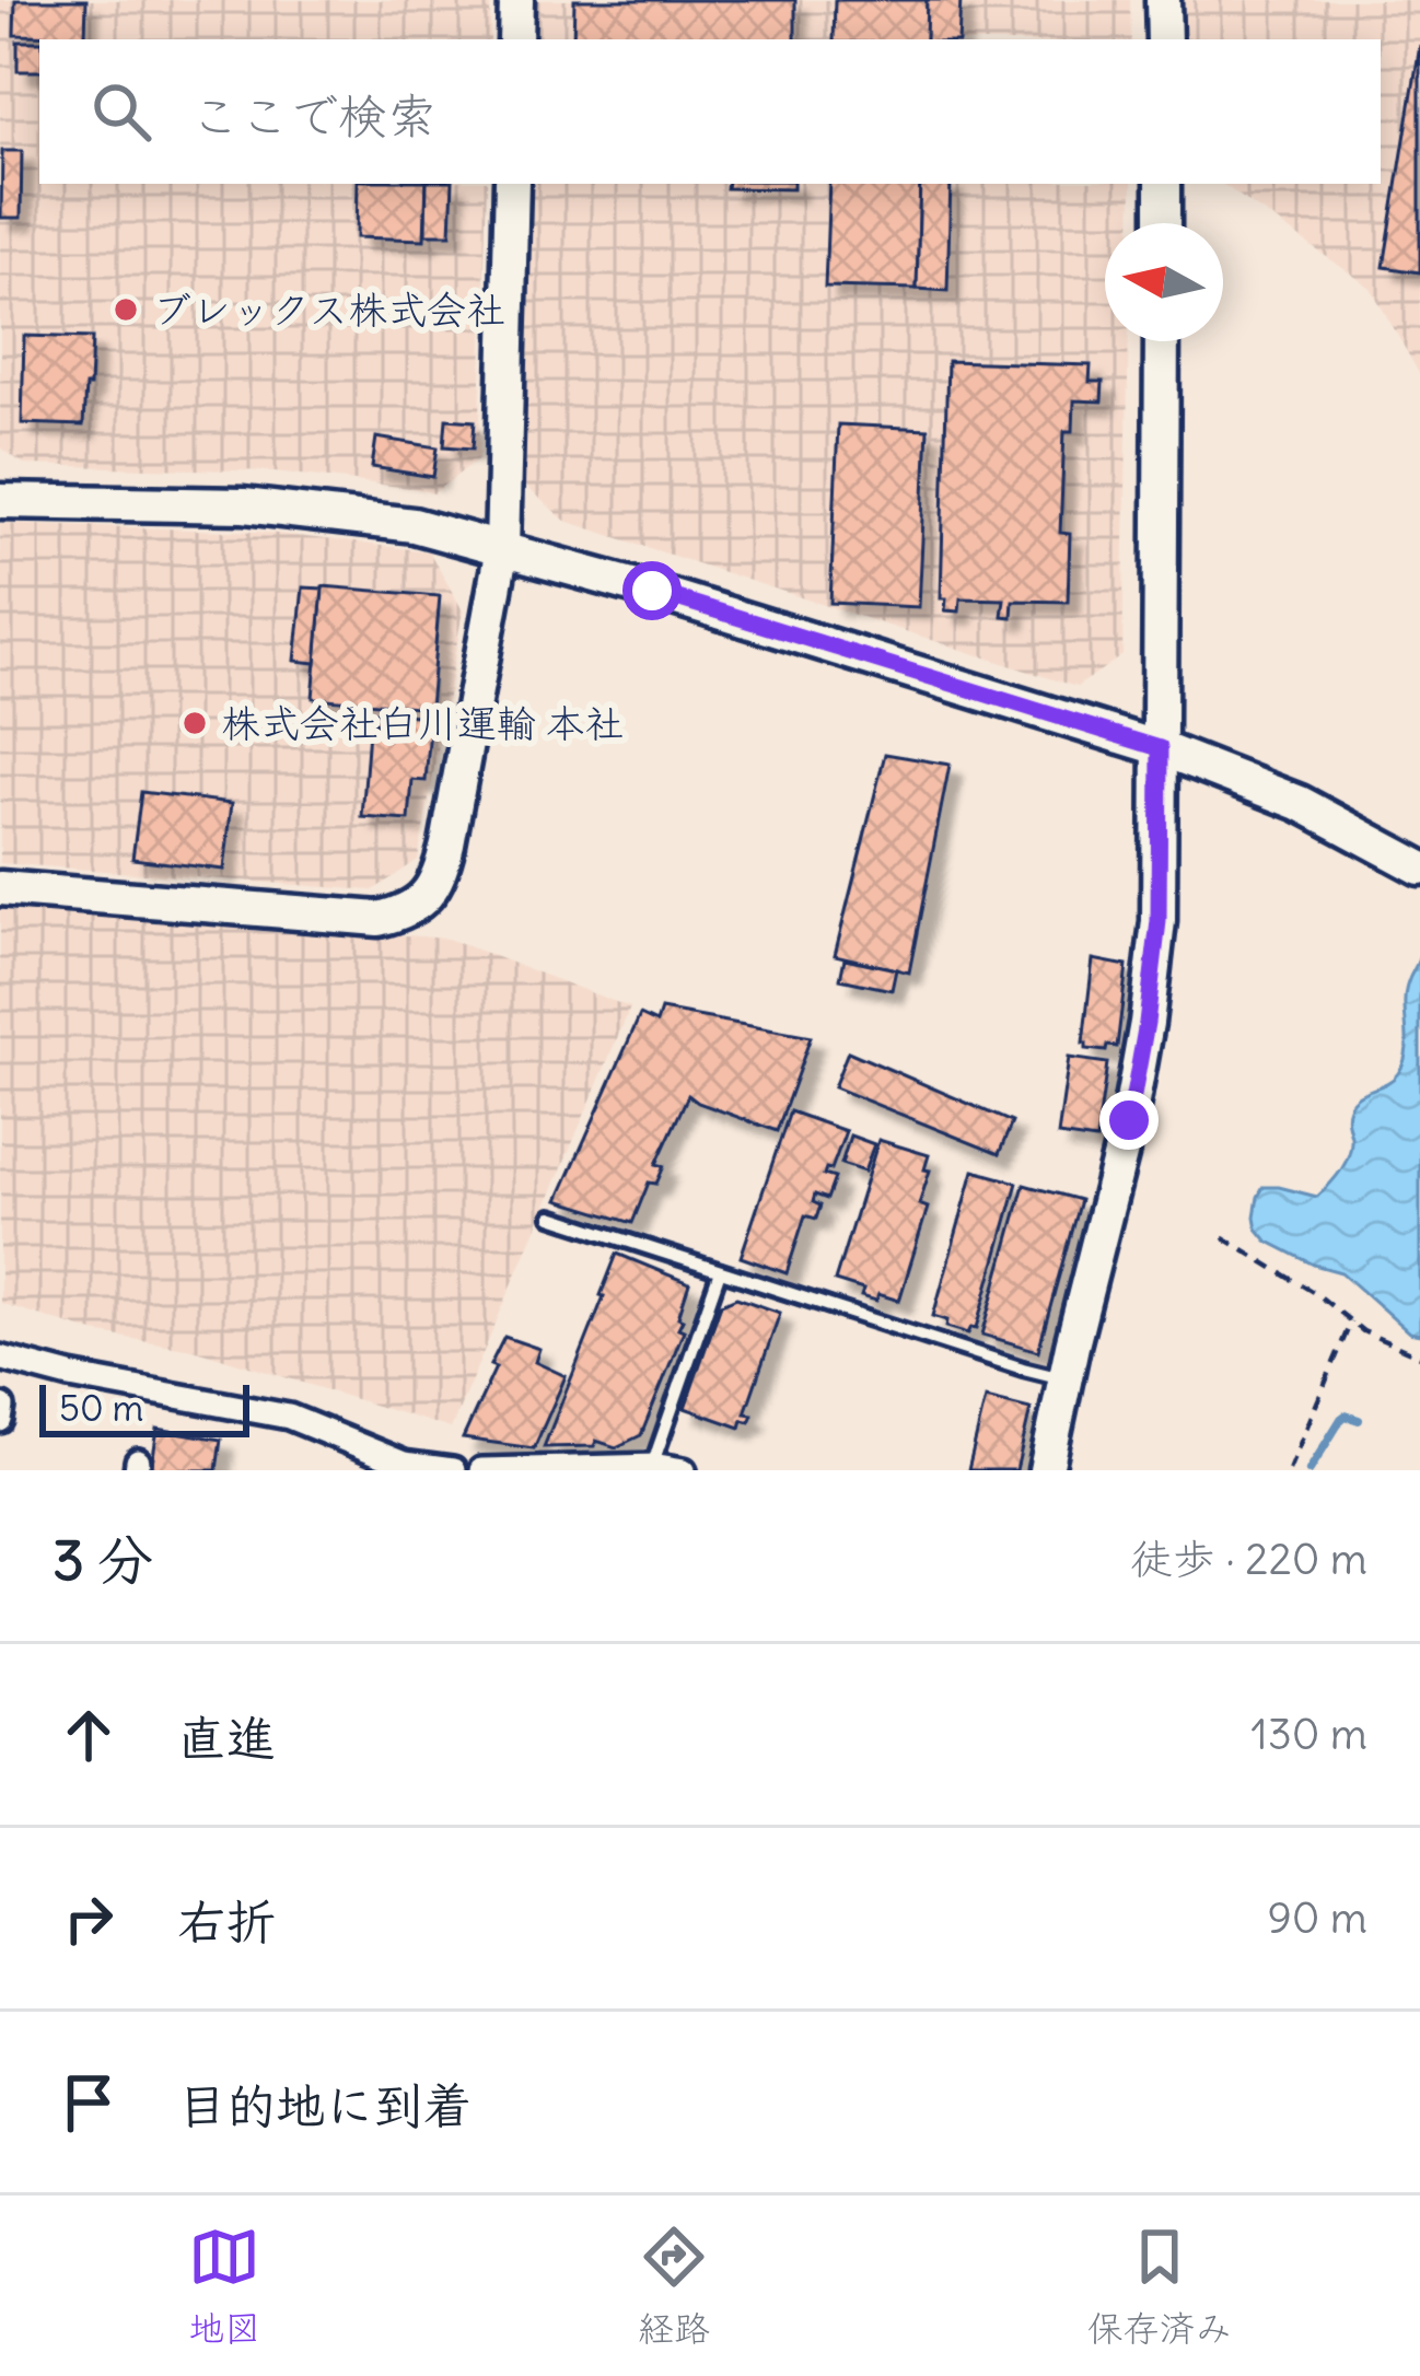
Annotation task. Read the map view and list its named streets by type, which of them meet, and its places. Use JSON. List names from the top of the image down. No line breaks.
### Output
{"places":["ブレックス株式会社","株式会社白川運輸 本社"],"scale_bar":"50 m","north":"left","page":{"search":"ここで検索","scale":"50 m","heading":["3 分","徒歩 · 220 m"],"list":[["直進","130 m"],["右折","90 m"],"目的地に到着"],"nav":["地図","経路","保存済み"]}}
